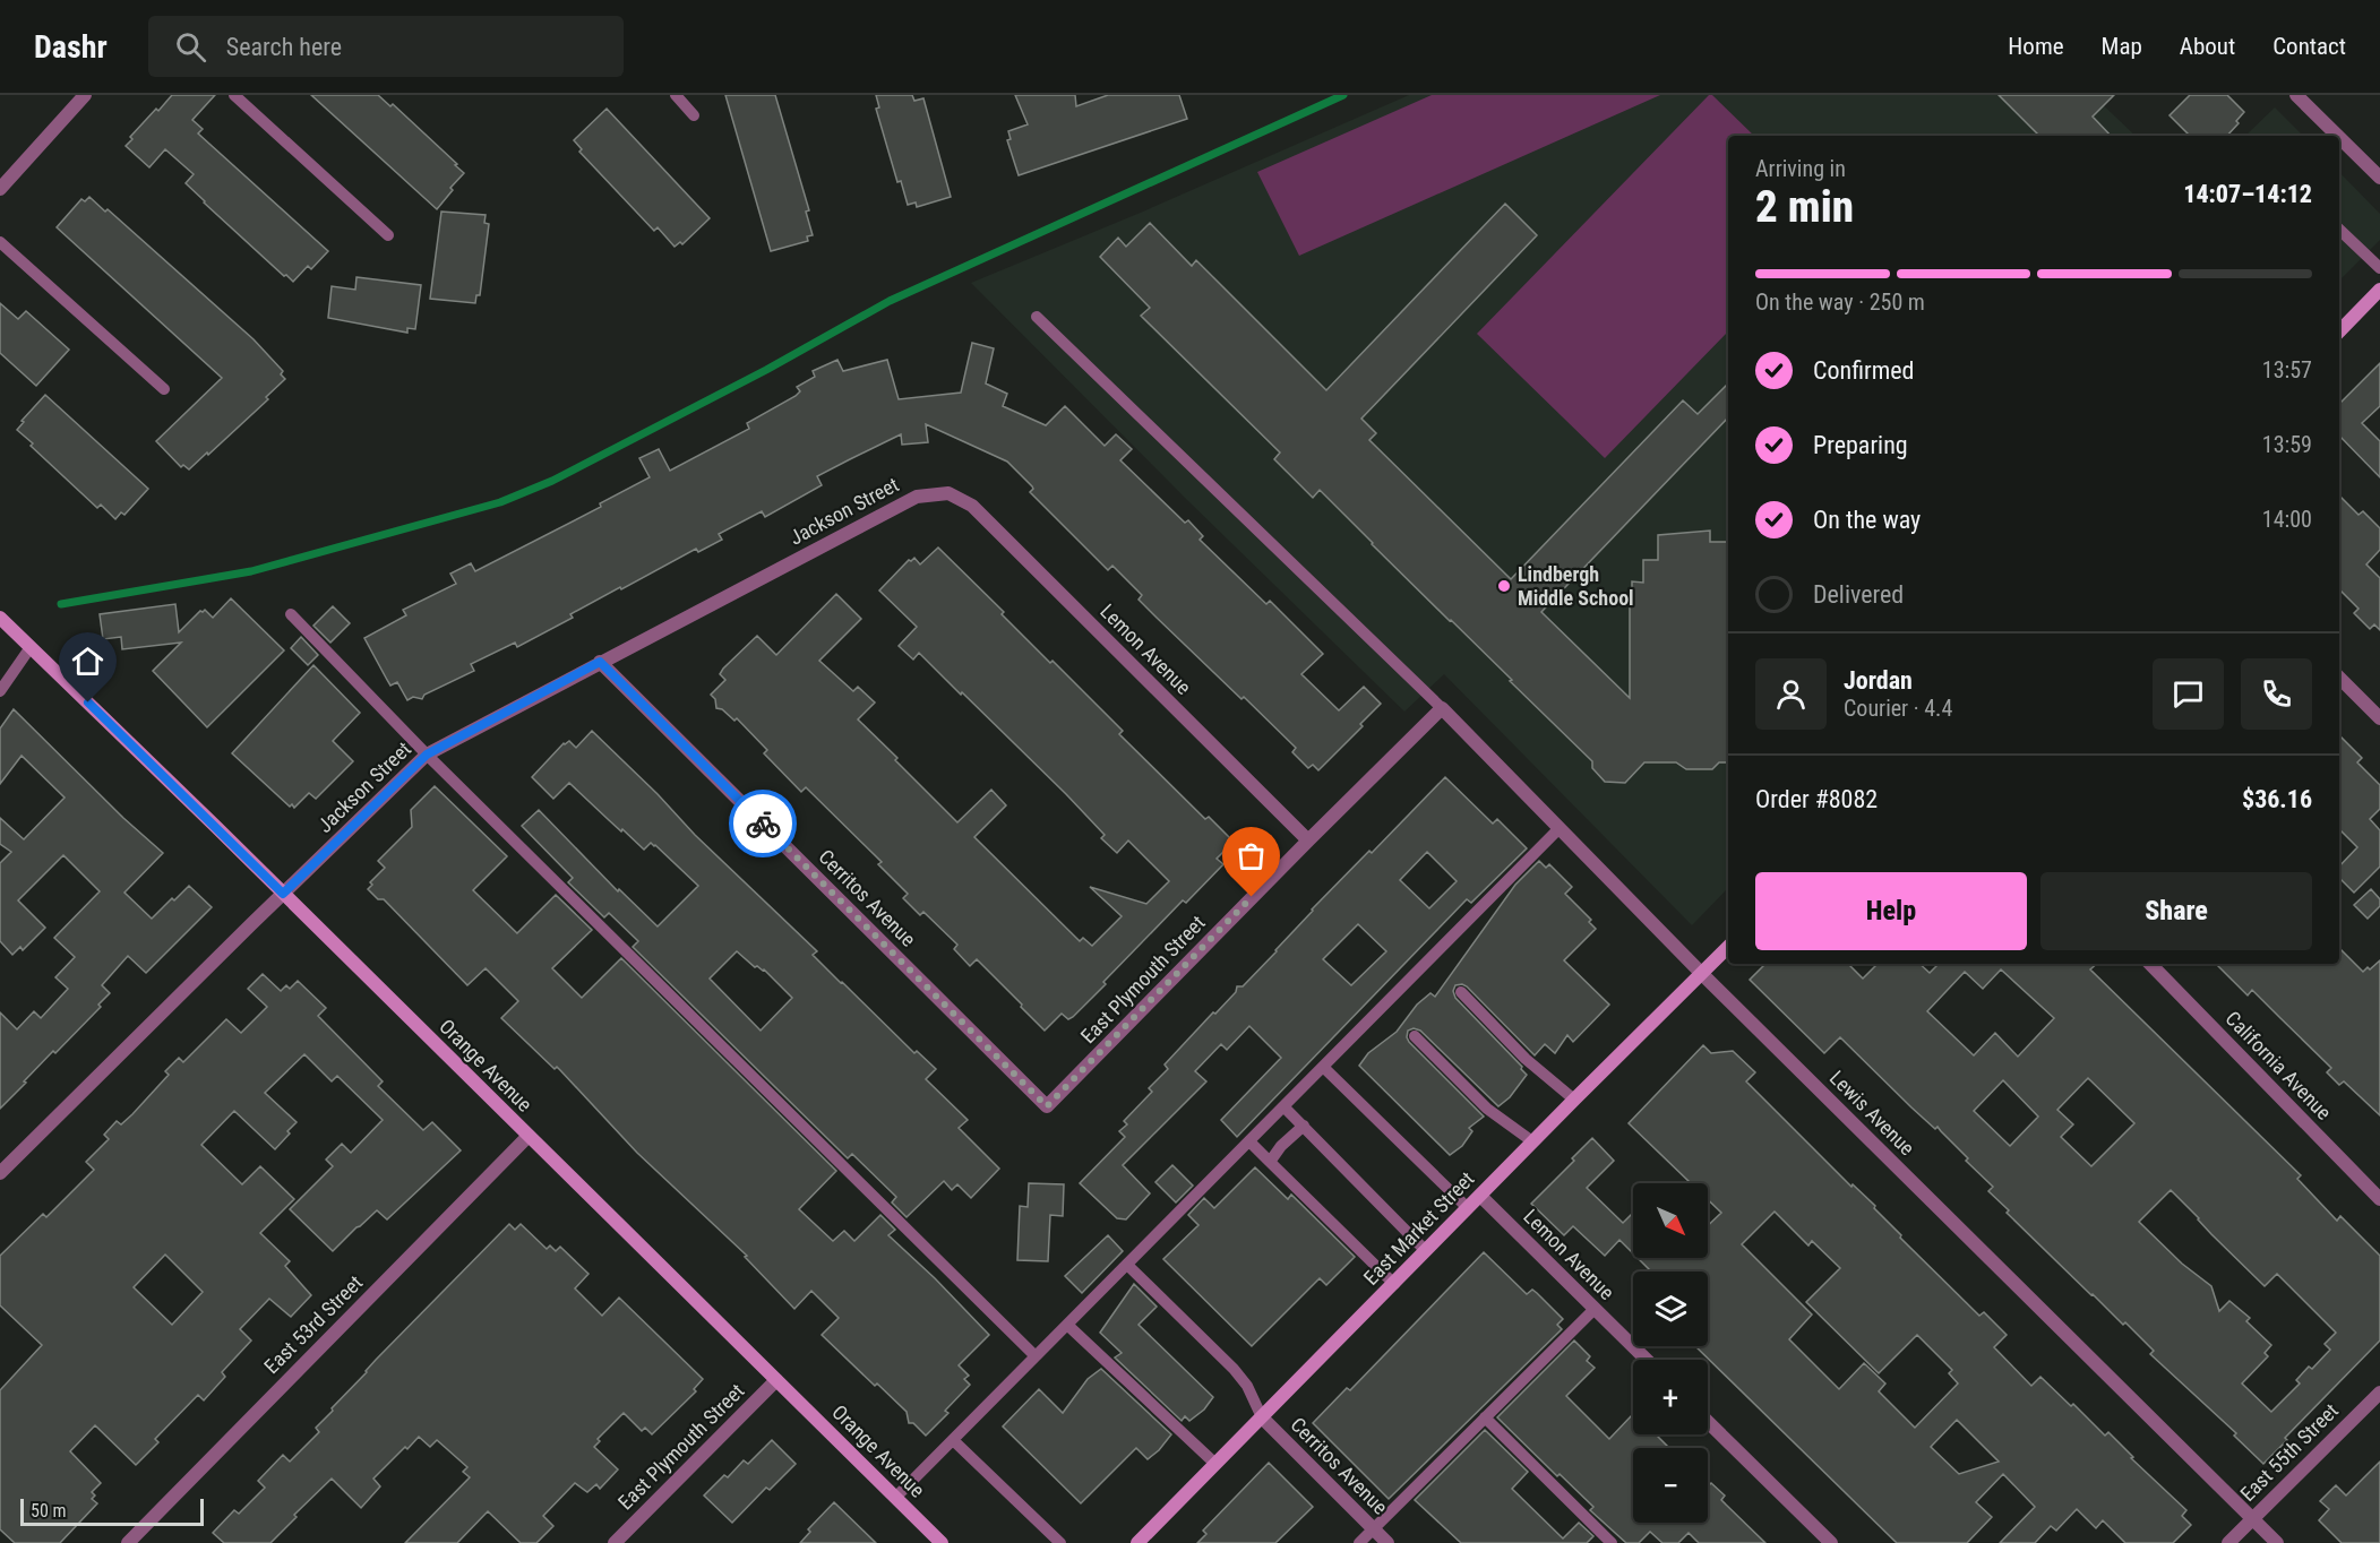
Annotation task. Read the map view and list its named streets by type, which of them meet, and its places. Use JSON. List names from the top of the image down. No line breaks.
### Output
{"streets":{"street":["Jackson Street","Lemon Avenue","Cerritos Avenue","East Plymouth Street","Orange Avenue","California Avenue","Lewis Avenue","East Market Street","East 53rd Street","East 55th Street"]},"crossings":[["Jackson Street","Lemon Avenue"],["Jackson Street","Cerritos Avenue"],["Jackson Street","Orange Avenue"],["Lemon Avenue","East Plymouth Street"],["Lemon Avenue","East Market Street"],["Cerritos Avenue","East Plymouth Street"],["Cerritos Avenue","East Market Street"],["East Plymouth Street","Orange Avenue"],["East Plymouth Street","Lewis Avenue"],["Orange Avenue","East 53rd Street"],["Lewis Avenue","East Market Street"],["Lewis Avenue","East 55th Street"]],"places":["Lindbergh Middle School"],"scale_bar":"50 m","north":"bottom right","page":{"header":"Dashr","search":"Search here","nav":["Home","Map","About","Contact"],"heading":["2 min","Arriving in","14:07–14:12"],"panel":["Jordan","Courier · 4.4","Order #8082","$36.16"],"bar":"On the way · 250 m","list":[["Confirmed","13:57"],["Preparing","13:59"],["On the way","14:00"],"Delivered"],"buttons":["Help","Share"],"map_buttons":["+","−"],"scale":"50 m"}}
